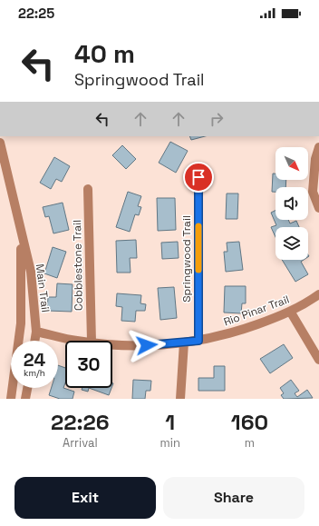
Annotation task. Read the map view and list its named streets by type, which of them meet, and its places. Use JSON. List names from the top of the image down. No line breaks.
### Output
{"streets":{"street":["Springwood Trail","Cobblestone Trail","Main Trail","Rio Pinar Trail"]},"crossings":[["Springwood Trail","Rio Pinar Trail"]],"north":"bottom right","page":{"status":"22:25","turn":["40 m","Springwood Trail"],"speed":"24 km/h","limit":"30","eta":["22:26","Arrival","1","min","160","m"],"buttons":["Exit","Share"]}}
